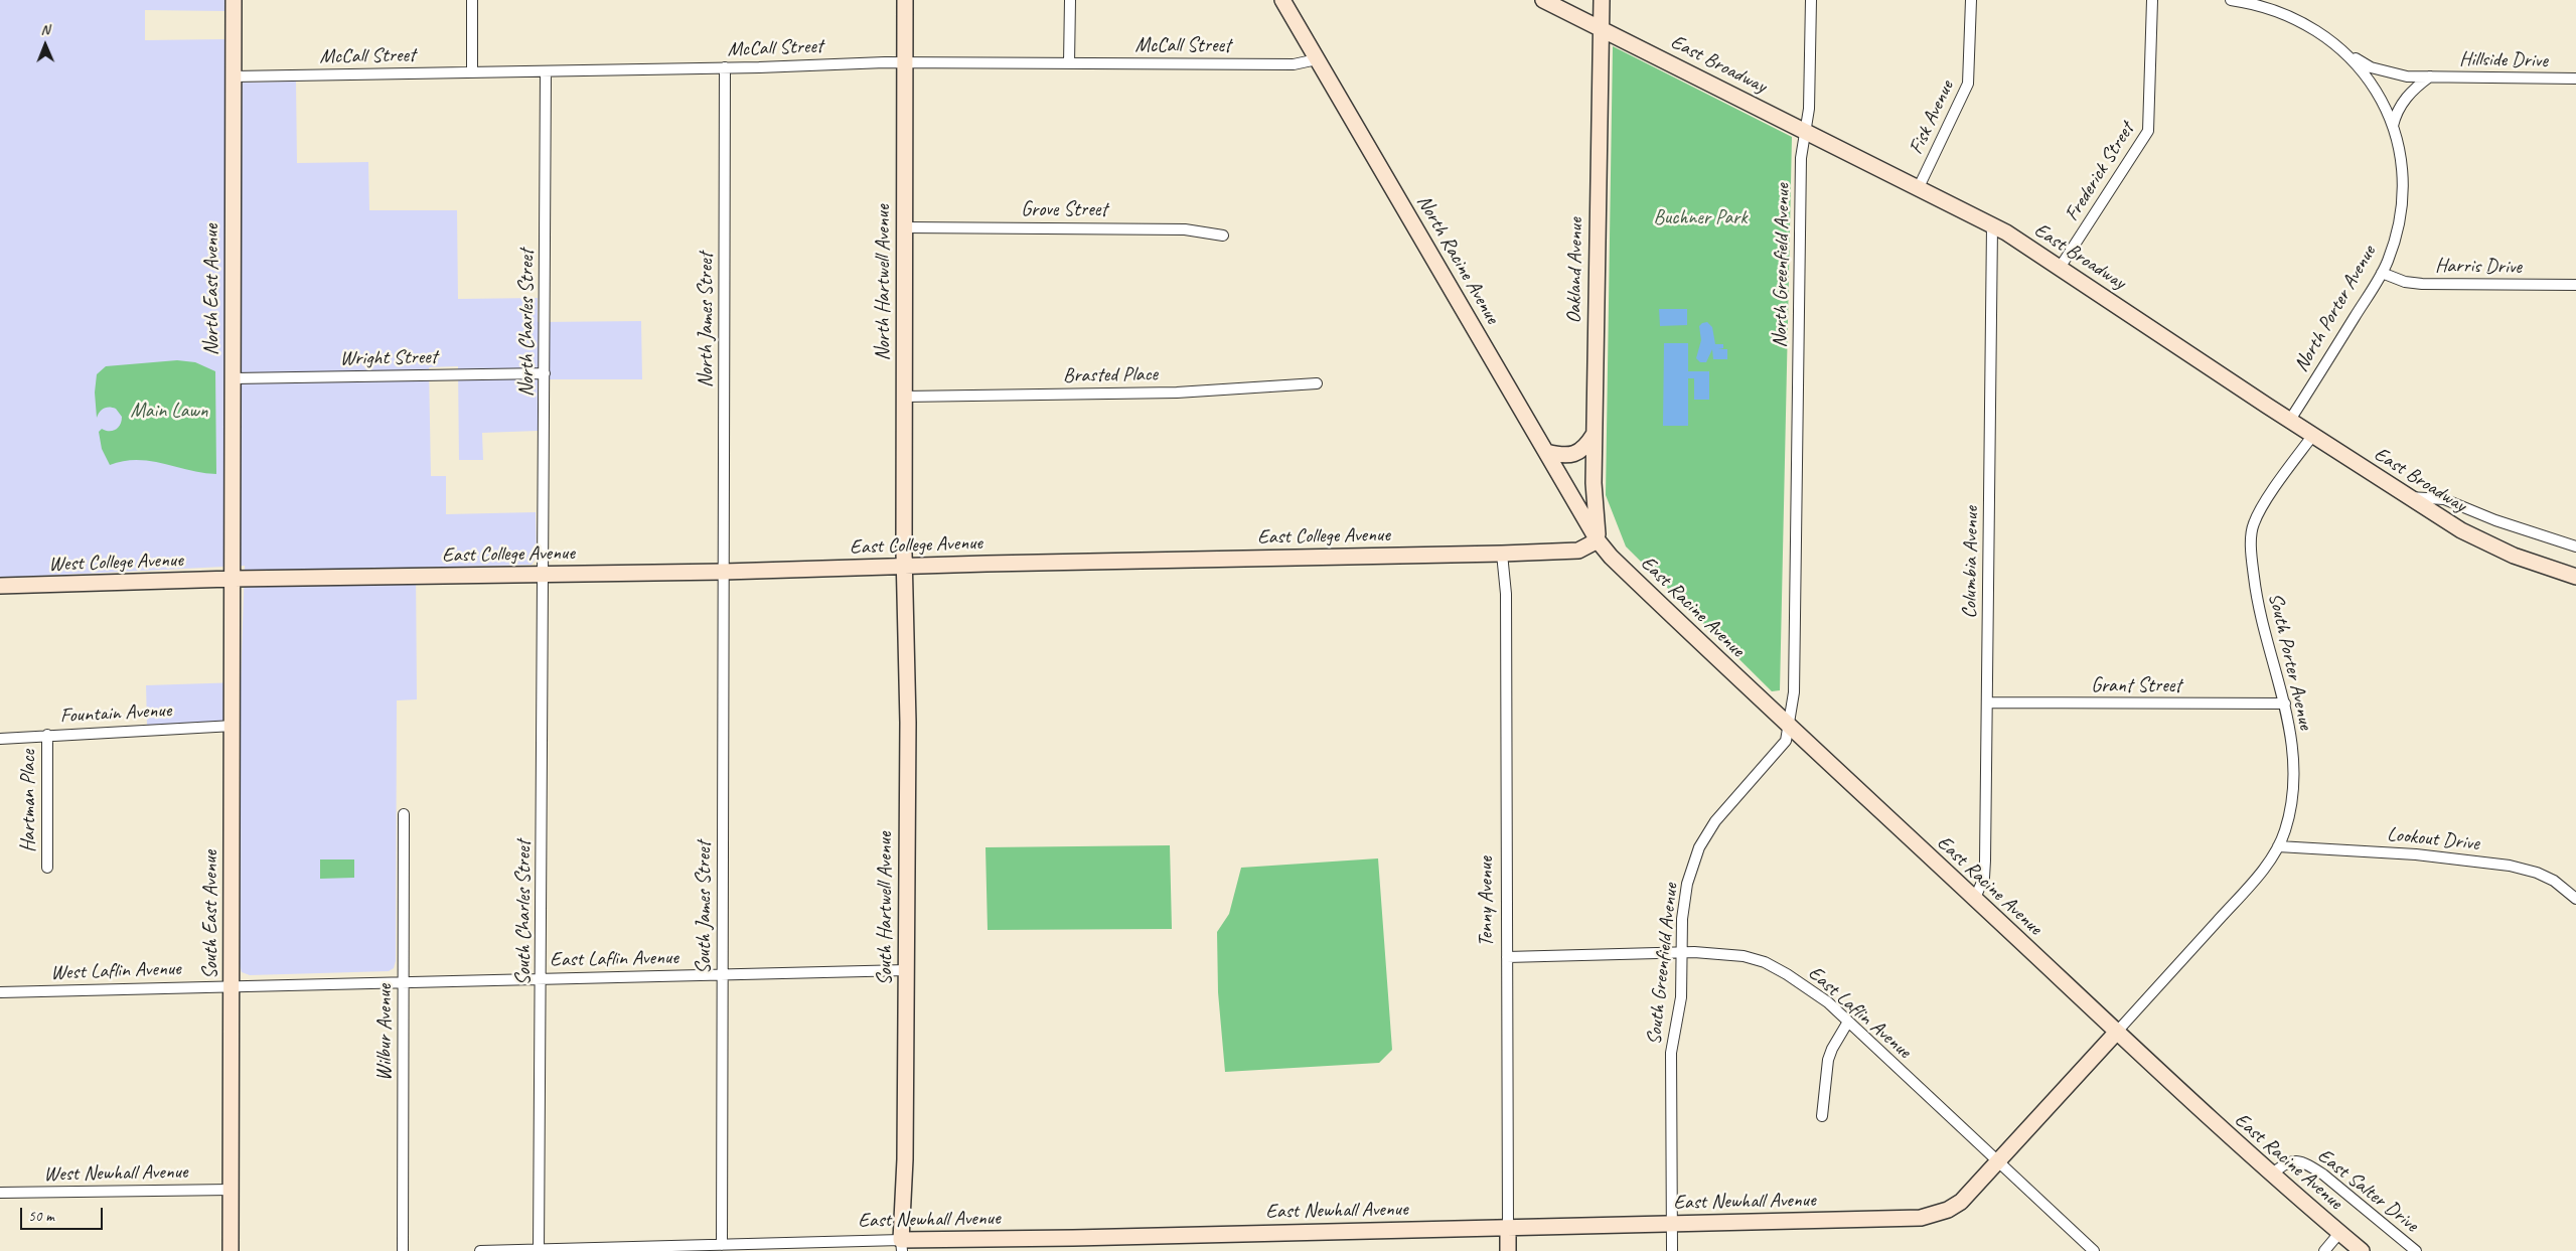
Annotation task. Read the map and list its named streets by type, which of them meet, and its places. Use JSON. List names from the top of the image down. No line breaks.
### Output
{"streets":{"street":["McCall Street","Hillside Drive","East Broadway","Fisk Avenue","Frederick Street","Grove Street","North Racine Avenue","North Greenfield Avenue","Harris Drive","Oakland Avenue","North Hartwell Avenue","North East Avenue","North Porter Avenue","North James Street","North Charles Street","Wright Street","Brasted Place","East College Avenue","West College Avenue","Columbia Avenue","East Racine Avenue","South Porter Avenue","Grant Street","Fountain Avenue","Hartman Place","Lookout Drive","Tenny Avenue","South James Street","South Hartwell Avenue","South Charles Street","South East Avenue","East Laflin Avenue","South Greenfield Avenue","West Laflin Avenue","Wilbur Avenue","West Newhall Avenue","East Salter Drive","East Newhall Avenue"]},"crossings":[["McCall Street","North Racine Avenue"],["McCall Street","North Hartwell Avenue"],["McCall Street","North East Avenue"],["McCall Street","North James Street"],["McCall Street","North Charles Street"],["Hillside Drive","North Porter Avenue"],["East Broadway","Fisk Avenue"],["East Broadway","Frederick Street"],["East Broadway","North Greenfield Avenue"],["East Broadway","Oakland Avenue"],["East Broadway","North Porter Avenue"],["East Broadway","Columbia Avenue"],["East Broadway","South Porter Avenue"],["Grove Street","North Hartwell Avenue"],["North Racine Avenue","Oakland Avenue"],["North Racine Avenue","East College Avenue"],["North Racine Avenue","East Racine Avenue"],["North Greenfield Avenue","South Greenfield Avenue"],["Harris Drive","North Porter Avenue"],["Oakland Avenue","East College Avenue"],["Oakland Avenue","East Racine Avenue"],["North Hartwell Avenue","Brasted Place"],["North Hartwell Avenue","East College Avenue"],["North Hartwell Avenue","South Hartwell Avenue"],["North East Avenue","Wright Street"],["North East Avenue","East College Avenue"],["North East Avenue","West College Avenue"],["North East Avenue","South East Avenue"],["North James Street","East College Avenue"],["North James Street","South James Street"],["North Charles Street","Wright Street"],["North Charles Street","East College Avenue"],["North Charles Street","South Charles Street"],["East College Avenue","West College Avenue"],["East College Avenue","East Racine Avenue"],["East College Avenue","Tenny Avenue"],["East College Avenue","South James Street"],["East College Avenue","South Hartwell Avenue"],["East College Avenue","South Charles Street"],["East College Avenue","South East Avenue"],["West College Avenue","South East Avenue"],["Columbia Avenue","East Racine Avenue"],["Columbia Avenue","Grant Street"],["East Racine Avenue","South Porter Avenue"],["East Racine Avenue","South Greenfield Avenue"],["East Racine Avenue","East Salter Drive"],["East Racine Avenue","East Newhall Avenue"],["South Porter Avenue","Grant Street"],["South Porter Avenue","Lookout Drive"],["South Porter Avenue","East Newhall Avenue"],["Fountain Avenue","Hartman Place"],["Fountain Avenue","South East Avenue"],["Tenny Avenue","East Laflin Avenue"],["Tenny Avenue","East Newhall Avenue"],["South James Street","East Laflin Avenue"],["South James Street","East Newhall Avenue"],["South Hartwell Avenue","East Laflin Avenue"],["South Hartwell Avenue","East Newhall Avenue"],["South Charles Street","East Laflin Avenue"],["South Charles Street","East Newhall Avenue"],["South East Avenue","East Laflin Avenue"],["South East Avenue","West Laflin Avenue"],["South East Avenue","West Newhall Avenue"],["East Laflin Avenue","South Greenfield Avenue"],["East Laflin Avenue","West Laflin Avenue"],["East Laflin Avenue","Wilbur Avenue"],["East Laflin Avenue","East Newhall Avenue"],["South Greenfield Avenue","East Newhall Avenue"]],"parks":["Buchner Park","Main Lawn"],"scale_bar":"50 m","north":"top"}
